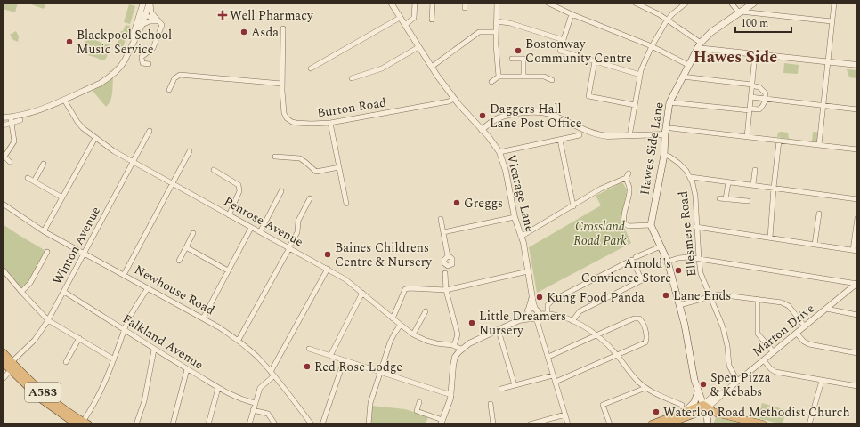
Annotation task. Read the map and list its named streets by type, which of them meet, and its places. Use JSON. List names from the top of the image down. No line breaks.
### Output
{"streets":{"highway":["A583"],"main road":["Hawes Side Lane"],"street":["Burton Road","Vicarage Lane","Penrose Avenue","Ellesmere Road","Winton Avenue","Newhouse Road","Marton Drive","Falkland Avenue"]},"crossings":[["Burton Road","Vicarage Lane"],["Hawes Side Lane","Ellesmere Road"],["Penrose Avenue","Winton Avenue"],["Ellesmere Road","Marton Drive"],["Winton Avenue","Newhouse Road"],["Winton Avenue","Falkland Avenue"],["Winton Avenue","A583"]],"districts":["Hawes Side"],"parks":["Crossland Road Park"],"places":{"health":["Well Pharmacy"],"other":["Asda","Blackpool School Music Service","Bostonway Community Centre","Daggers Hall Lane Post Office","Greggs","Baines Childrens Centre & Nursery","Arnold's Convience Store","Lane Ends","Kung Food Panda","Little Dreamers Nursery","Red Rose Lodge","Spen Pizza & Kebabs","Waterloo Road Methodist Church"]},"scale_bar":"100 m"}
